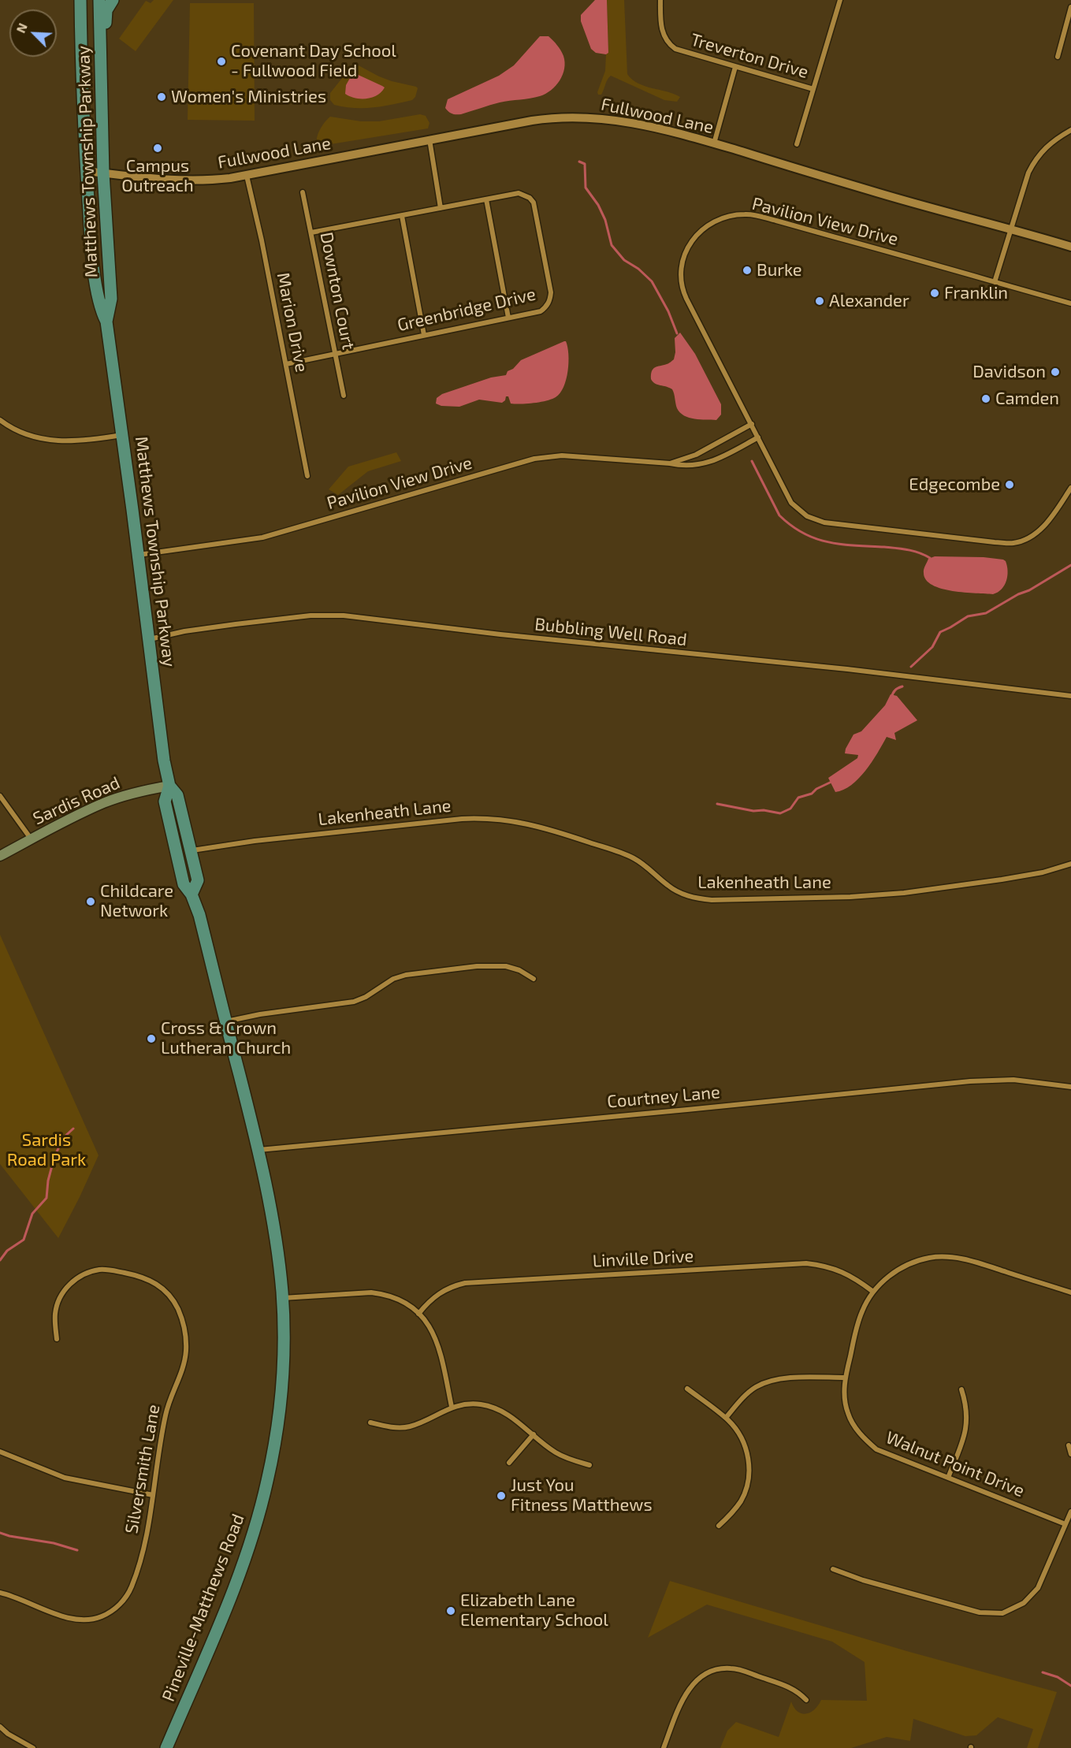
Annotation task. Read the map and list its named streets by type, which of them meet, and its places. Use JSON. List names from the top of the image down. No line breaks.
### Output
{"streets":{"main road":["Matthews Township Parkway","Sardis Road","Pineville-Matthews Road"],"street":["Treverton Drive","Fullwood Lane","Pavilion View Drive","Downton Court","Greenbridge Drive","Marion Drive","Bubbling Well Road","Lakenheath Lane","Courtney Lane","Linville Drive","Walnut Point Drive","Silversmith Lane"]},"crossings":[["Fullwood Lane","Matthews Township Parkway"],["Fullwood Lane","Marion Drive"],["Matthews Township Parkway","Pavilion View Drive"],["Matthews Township Parkway","Bubbling Well Road"],["Matthews Township Parkway","Sardis Road"],["Matthews Township Parkway","Pineville-Matthews Road"],["Downton Court","Greenbridge Drive"],["Greenbridge Drive","Marion Drive"],["Sardis Road","Pineville-Matthews Road"],["Courtney Lane","Pineville-Matthews Road"],["Linville Drive","Walnut Point Drive"]],"parks":["Sardis Road Park"],"places":["Covenant Day School - Fullwood Field","Women's Ministries","Campus Outreach","Burke","Franklin","Alexander","Davidson","Camden","Edgecombe","Childcare Network","Cross & Crown Lutheran Church","Just You Fitness Matthews","Elizabeth Lane Elementary School"],"north":"top left"}
